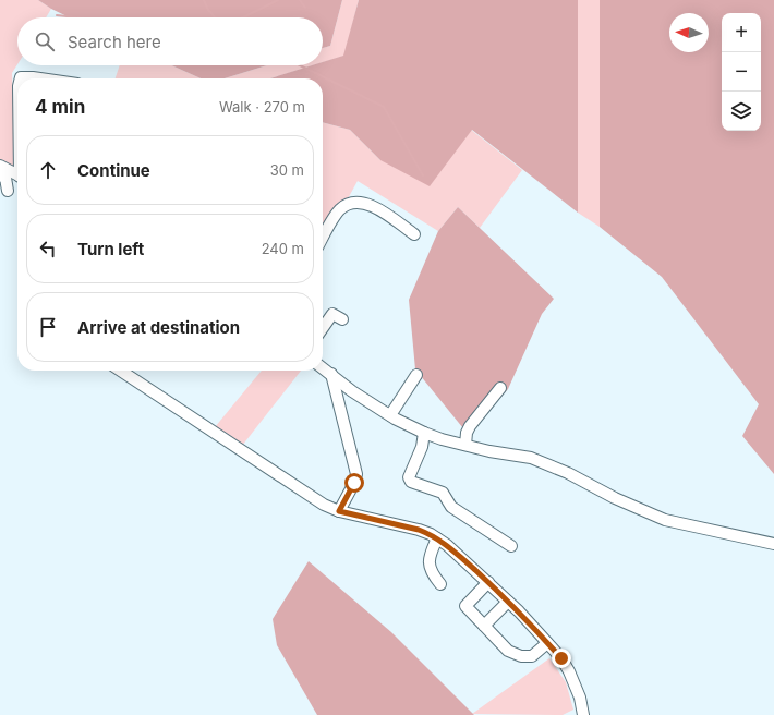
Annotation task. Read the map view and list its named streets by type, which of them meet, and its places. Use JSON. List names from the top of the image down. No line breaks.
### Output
{"north":"left","page":{"map_buttons":["+","−"],"search":"Search here","heading":["4 min","Walk · 270 m"],"list":[["Continue","30 m"],["Turn left","240 m"],"Arrive at destination"]}}
